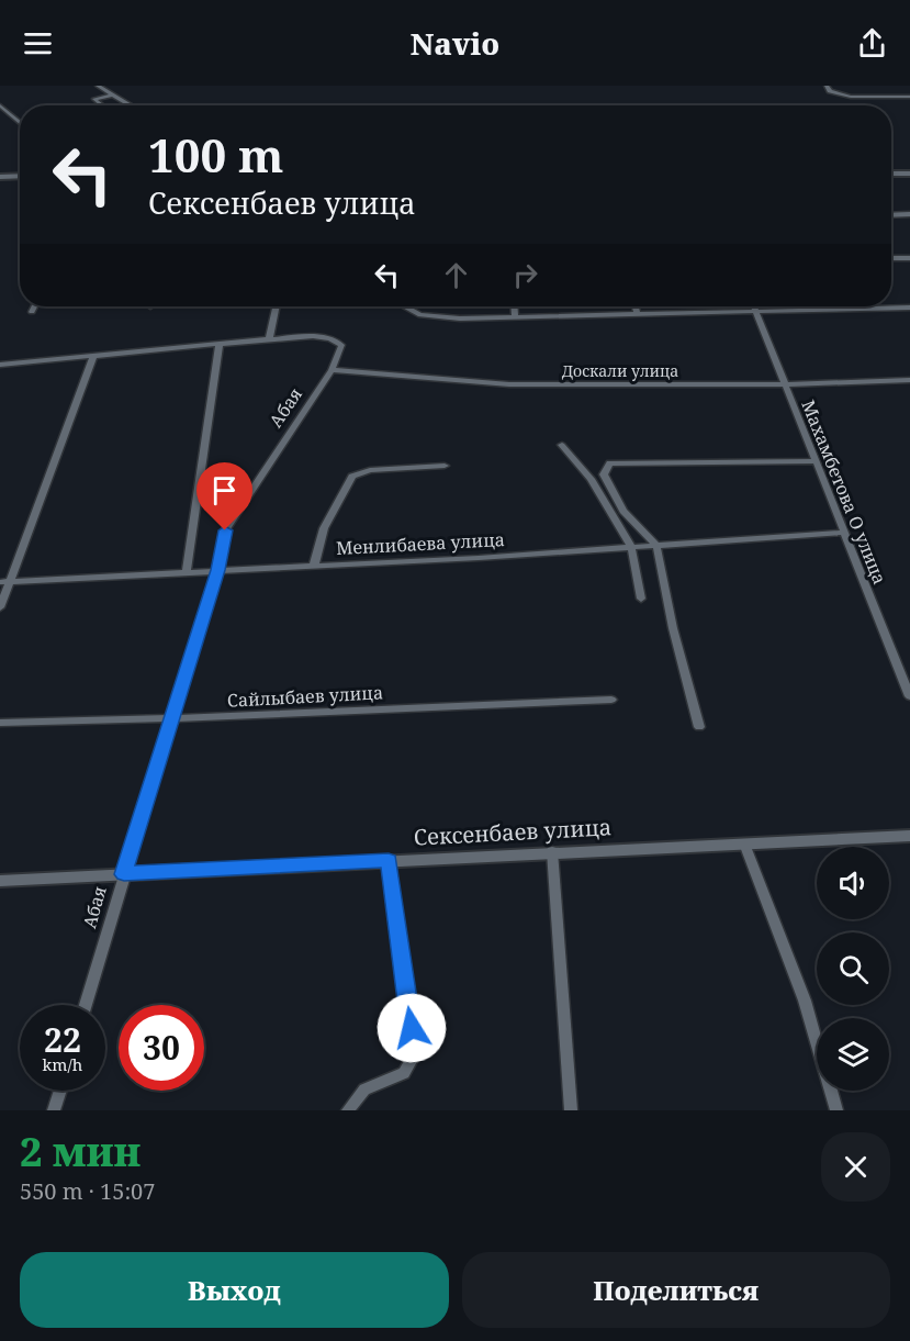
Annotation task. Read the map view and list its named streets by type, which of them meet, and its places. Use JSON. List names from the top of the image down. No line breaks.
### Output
{"streets":{"street":["Доскали улица","Абая","Махамбетова О улица","Менлибаева улица","Сайлыбаев улица","Сексенбаев улица"]},"crossings":[["Доскали улица","Абая"],["Доскали улица","Махамбетова О улица"],["Абая","Менлибаева улица"],["Абая","Сайлыбаев улица"],["Абая","Сексенбаев улица"],["Махамбетова О улица","Менлибаева улица"]],"page":{"header":"Navio","turn":["100 m","Сексенбаев улица"],"speed":"22 km/h","limit":"30","heading":["2 мин","550 m · 15:07"],"buttons":["Выход","Поделиться"]}}
